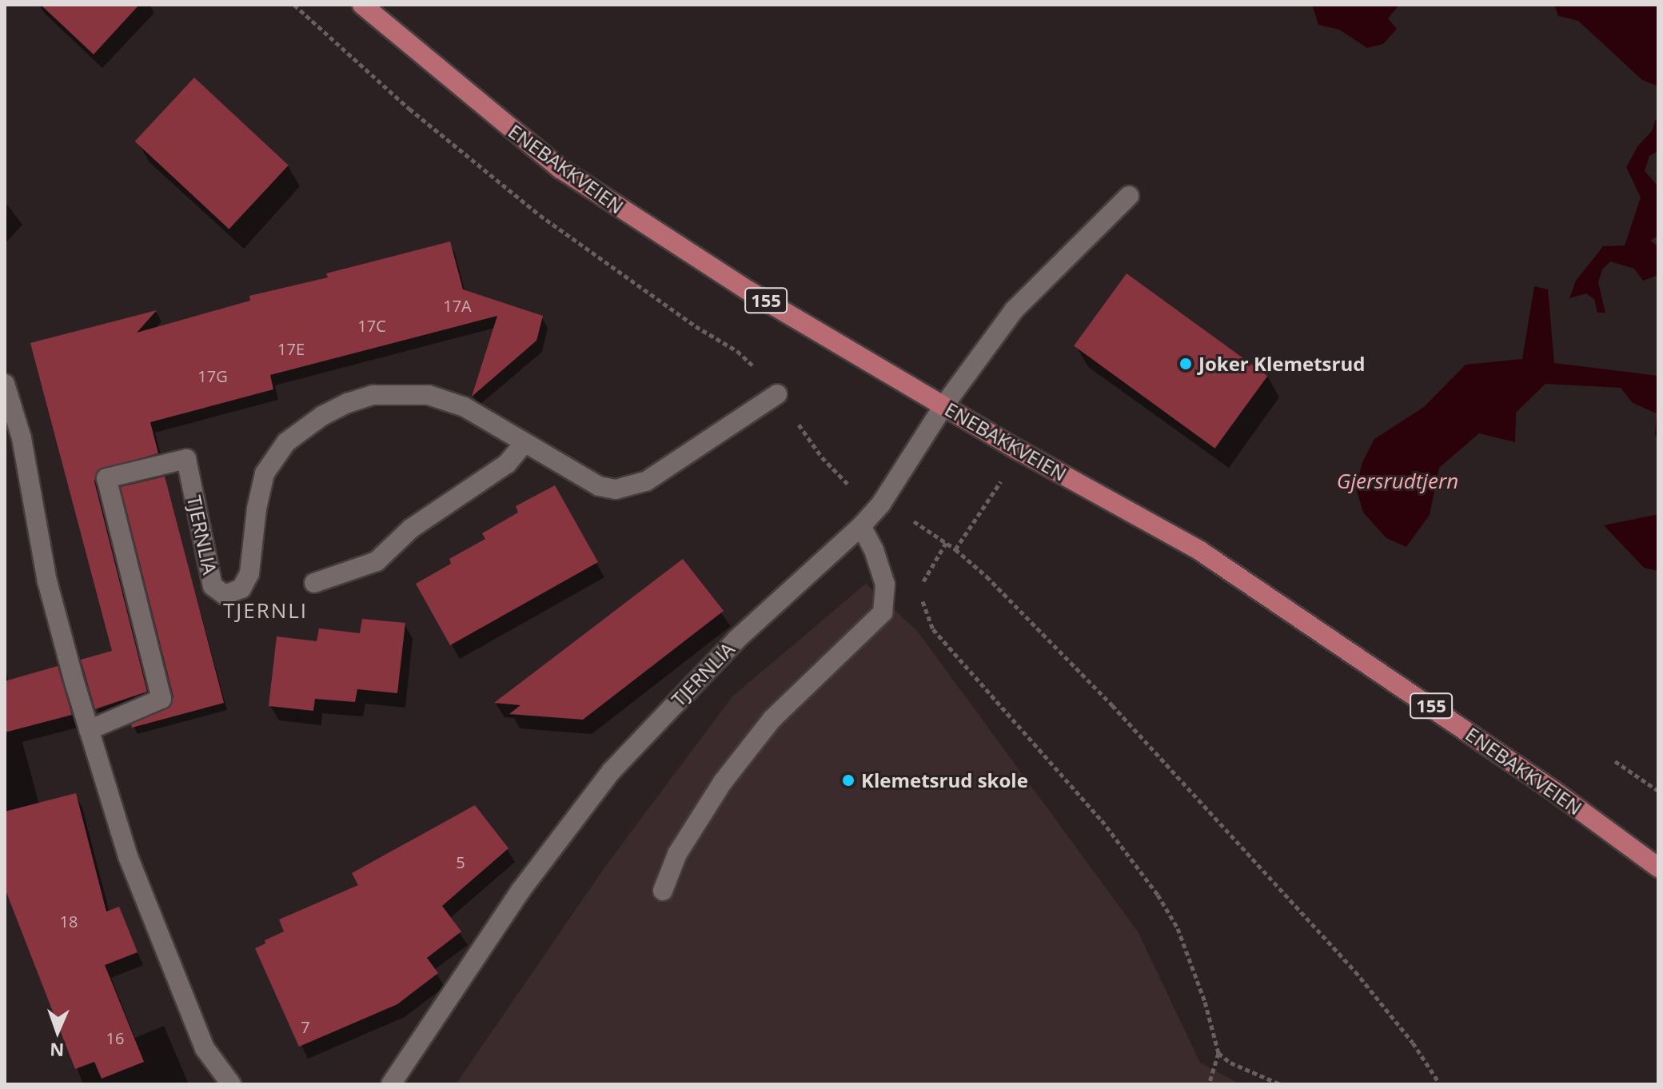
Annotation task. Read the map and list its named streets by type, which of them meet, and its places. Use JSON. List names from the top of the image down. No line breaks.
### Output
{"streets":{"main road":["ENEBAKKVEIEN","155"],"street":["TJERNLIA"]},"crossings":[["ENEBAKKVEIEN","TJERNLIA"]],"districts":["TJERNLI"],"water":["Gjersrudtjern"],"places":["Joker Klemetsrud","Klemetsrud skole"],"house_numbers":["17A","17C","17E","17G","5","18","7","16"],"north":"bottom"}
